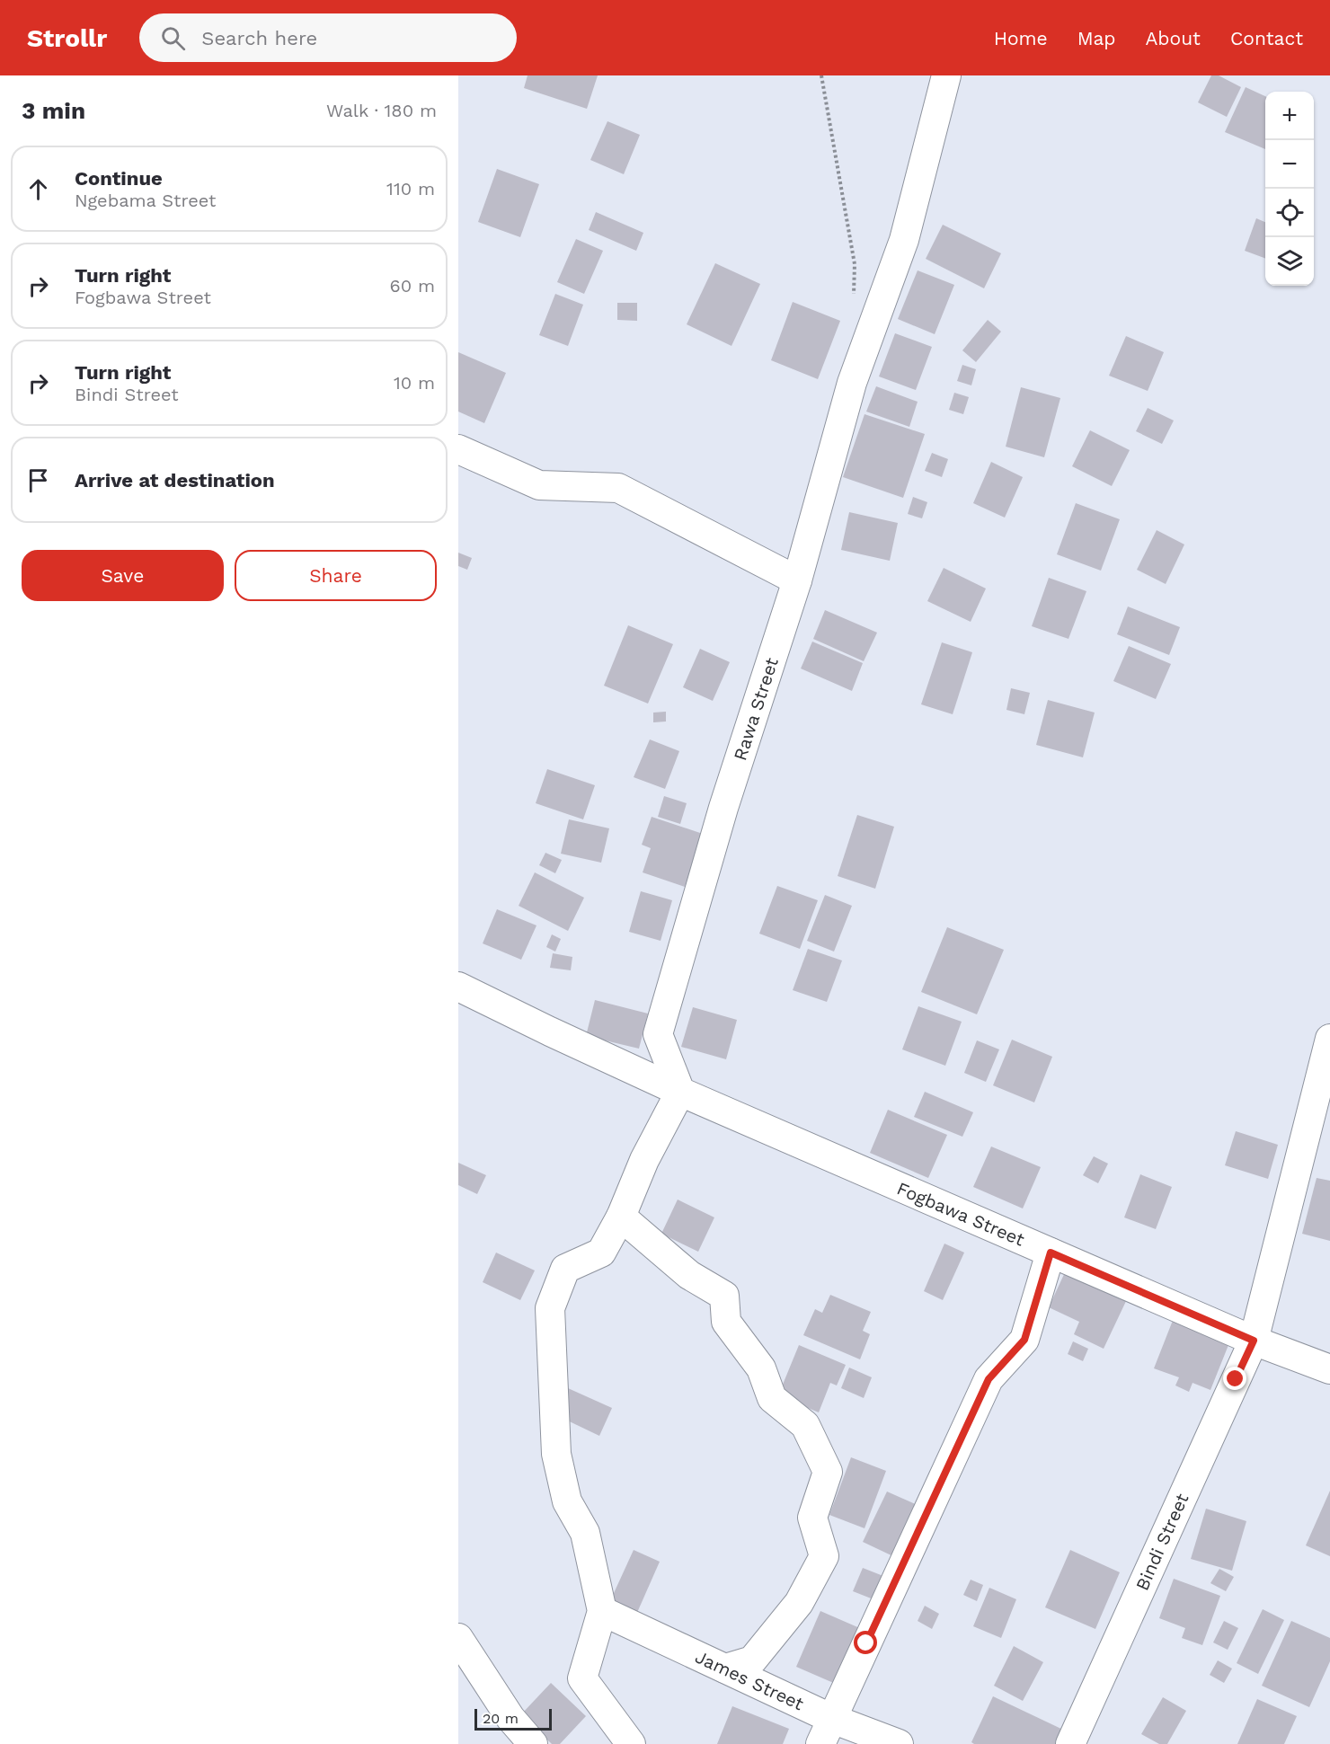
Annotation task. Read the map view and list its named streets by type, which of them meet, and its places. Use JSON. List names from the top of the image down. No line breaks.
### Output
{"streets":{"street":["Rawa Street","Fogbawa Street","Bindi Street","James Street"]},"crossings":[["Rawa Street","Fogbawa Street"],["Fogbawa Street","Bindi Street"]],"scale_bar":"20 m","page":{"header":"Strollr","search":"Search here","nav":["Home","Map","About","Contact"],"heading":["3 min","Walk · 180 m"],"map_buttons":["+","−"],"list":[["Continue","Ngebama Street","110 m"],["Turn right","Fogbawa Street","60 m"],["Turn right","Bindi Street","10 m"],"Arrive at destination"],"buttons":["Save","Share"],"scale":"20 m"}}
